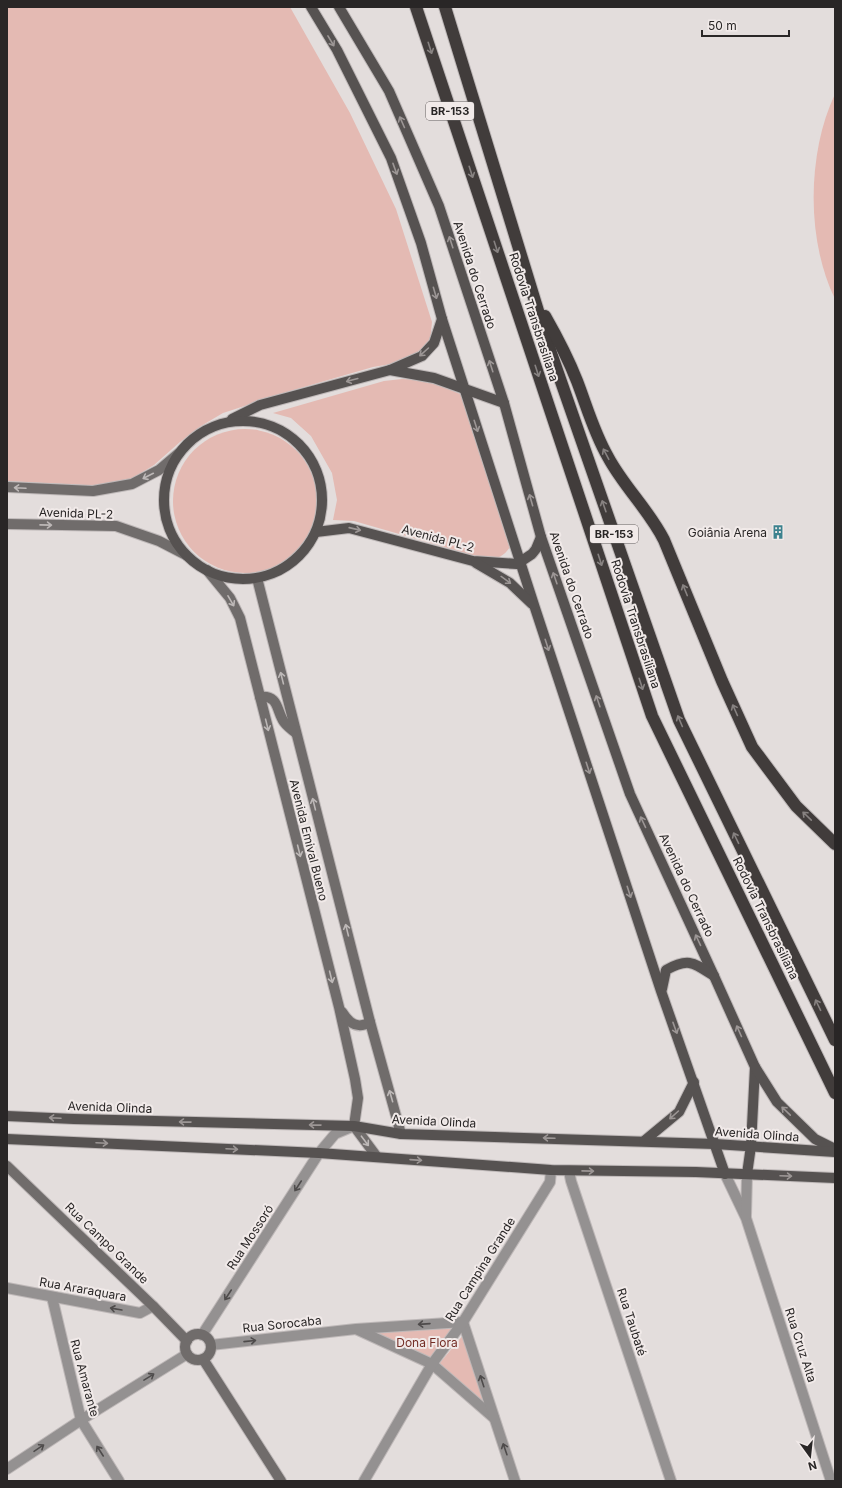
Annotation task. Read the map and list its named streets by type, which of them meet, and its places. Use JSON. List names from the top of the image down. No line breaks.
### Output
{"streets":{"highway":["BR-153","Rodovia Transbrasiliana"],"main road":["Avenida do Cerrado","Avenida PL-2","Avenida Olinda"],"street":["Avenida Emival Bueno","Rua Mossoró","Rua Campo Grande","Rua Campina Grande","Rua Araraquara","Rua Taubaté","Rua Sorocaba","Rua Cruz Alta","Rua Amarante"]},"crossings":[["Avenida do Cerrado","Avenida Olinda"],["Avenida do Cerrado","Rua Cruz Alta"],["Avenida Emival Bueno","Avenida Olinda"],["Avenida Emival Bueno","Rua Mossoró"],["Avenida Olinda","Rua Mossoró"],["Rua Mossoró","Rua Campo Grande"],["Rua Mossoró","Rua Sorocaba"],["Rua Campo Grande","Rua Araraquara"],["Rua Campo Grande","Rua Sorocaba"],["Rua Campina Grande","Rua Sorocaba"],["Rua Araraquara","Rua Amarante"]],"one_way":["Rua Mossoró","Rua Araraquara","Rua Amarante"],"parks":["Dona Flora"],"places":{"building":["Goiânia Arena"]},"scale_bar":"50 m","north":"bottom"}
